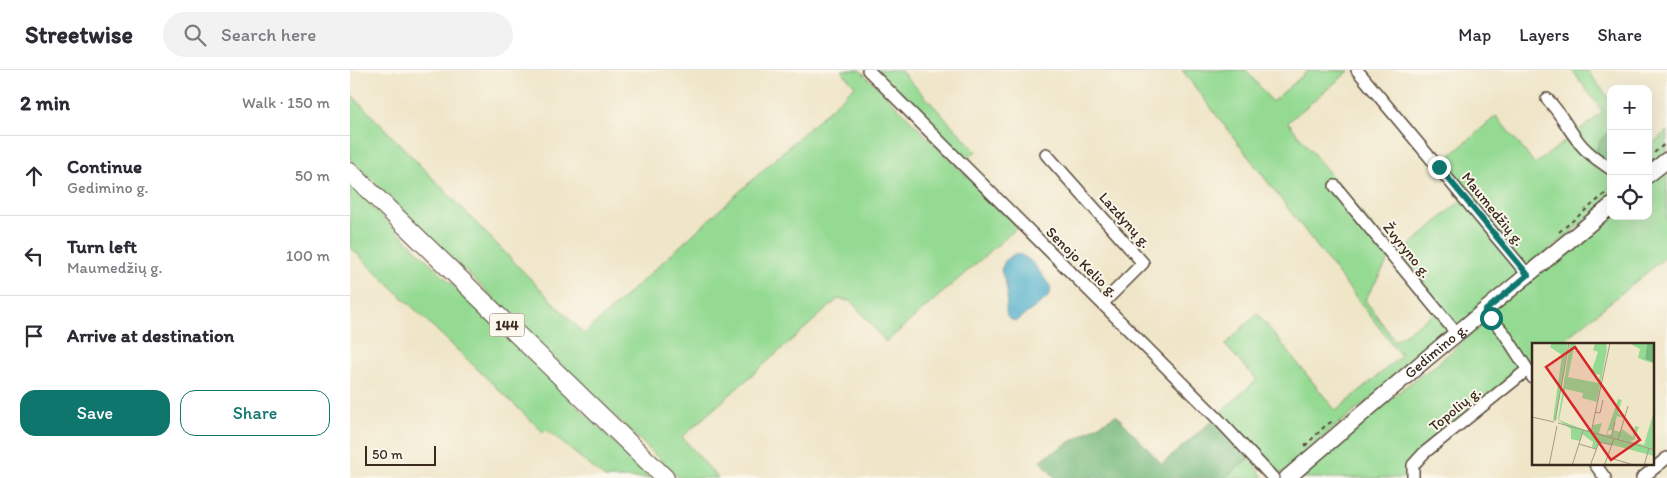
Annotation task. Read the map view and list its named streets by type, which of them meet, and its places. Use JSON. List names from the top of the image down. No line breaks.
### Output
{"streets":{"main road":["144","Gedimino g."],"street":["Maumedžių g.","Lazdynų g.","Žvyryno g.","Senojo Kelio g.","Topolių g."]},"crossings":[["Maumedžių g.","Gedimino g."],["Lazdynų g.","Senojo Kelio g."],["Žvyryno g.","Gedimino g."]],"scale_bar":"50 m","page":{"header":"Streetwise","search":"Search here","nav":["Map","Layers","Share"],"heading":["2 min","Walk · 150 m"],"map_buttons":["+","−"],"list":[["Continue","Gedimino g.","50 m"],["Turn left","Maumedžių g.","100 m"],"Arrive at destination"],"buttons":["Save","Share"],"scale":"50 m"}}
